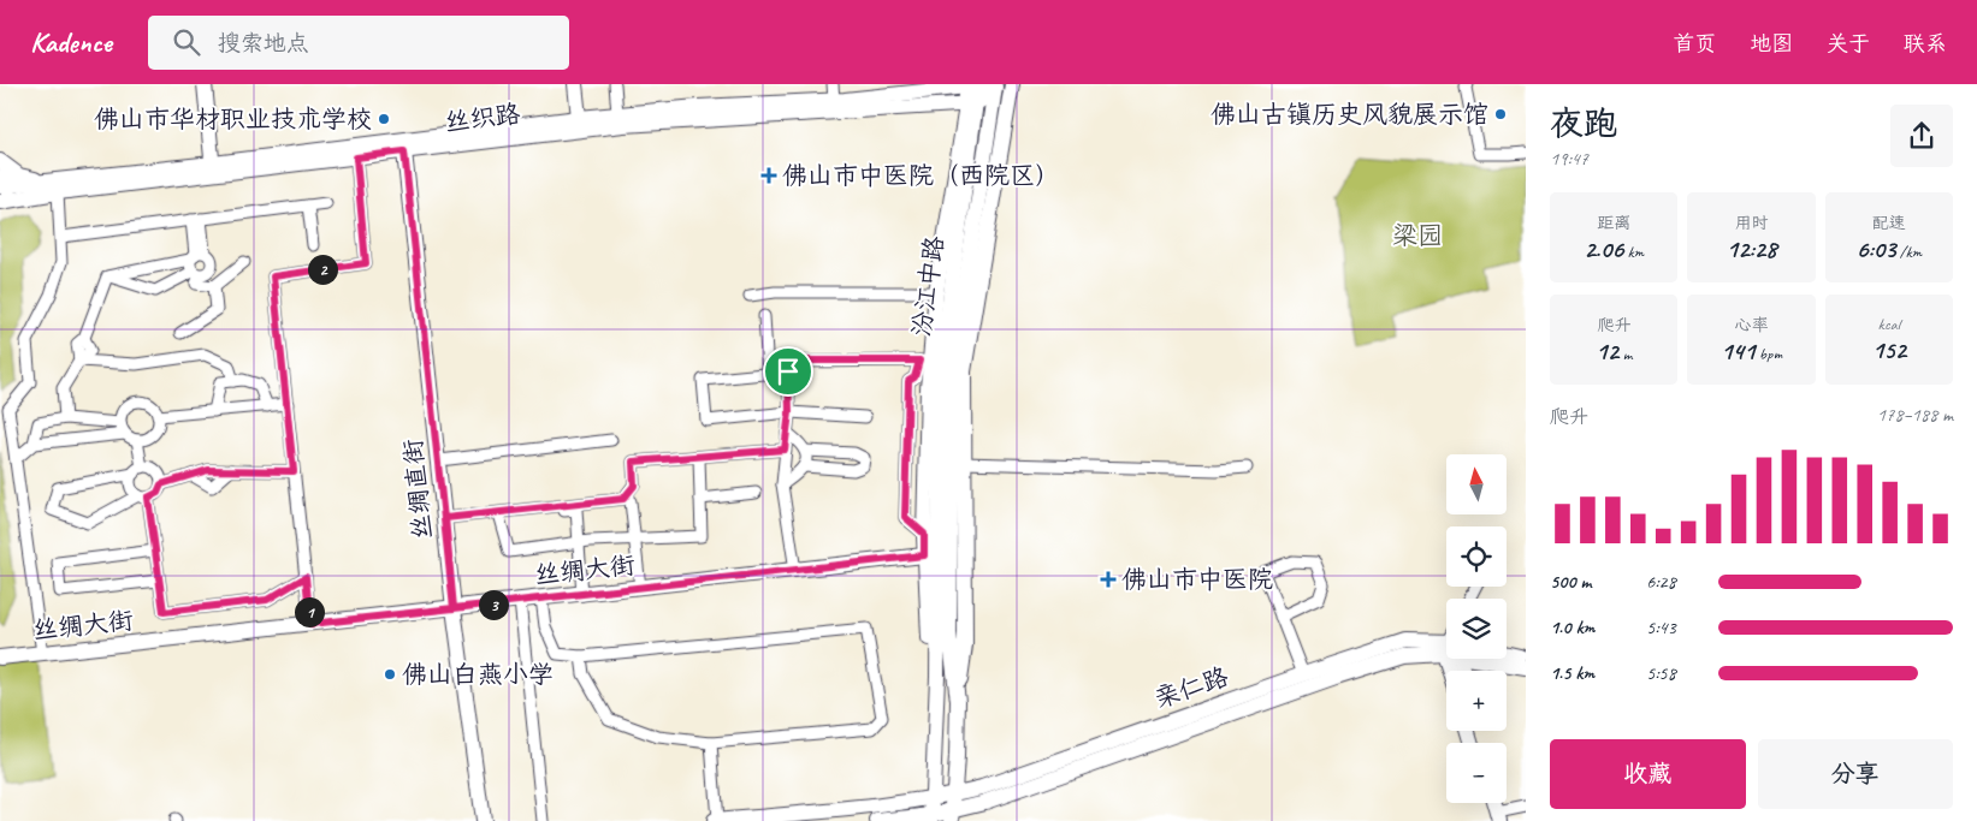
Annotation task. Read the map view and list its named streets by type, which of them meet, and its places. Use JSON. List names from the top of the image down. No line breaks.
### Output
{"streets":{"main road":["丝织路","汾江中路","丝绸直街","丝绸大街","亲仁路"]},"crossings":[["丝织路","汾江中路"],["丝织路","丝绸直街"],["汾江中路","亲仁路"],["丝绸直街","丝绸大街"]],"parks":["梁园"],"places":{"other":["佛山古镇历史风貌展示馆","佛山市华材职业技术学校","佛山白燕小学"],"health":["佛山市中医院（西院区）","佛山市中医院"]},"north":"top","page":{"header":"Kadence","search":"搜索地点","nav":["首页","地图","关于","联系"],"heading":["夜跑","19:47"],"stats":[["距离","2.06 km"],["用时","12:28"],["配速","6:03 /km"],["爬升","12 m"],["心率","141 bpm"],["kcal","152"]],"pins":["2","3","1"],"chart":["爬升","178–188 m"],"map_buttons":["+","−"],"list":[{"name":"500 m","note":"6:28"},{"name":"1.0 km","note":"5:43"},{"name":"1.5 km","note":"5:58"}],"buttons":["收藏","分享"]}}
